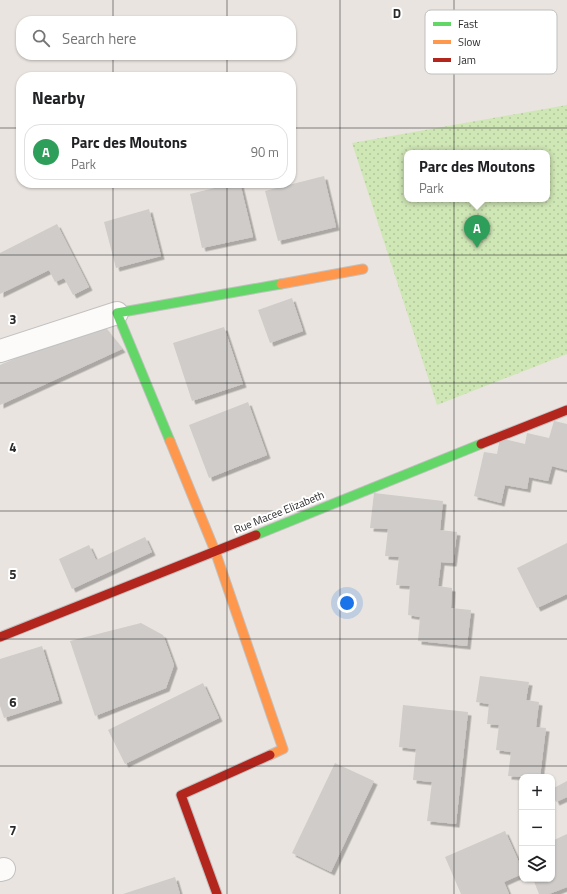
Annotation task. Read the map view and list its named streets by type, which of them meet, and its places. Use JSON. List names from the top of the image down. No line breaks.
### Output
{"streets":{"street":["Rue Macee Elizabeth"]},"legend":["Fast","Slow","Jam"],"page":{"search":"Search here","heading":"Nearby","list":[{"mark":"A","name":"Parc des Moutons","note":"Park","value":"90 m"}],"popup":["Parc des Moutons","Park"],"pins":"A","map_buttons":["+","−"]},"grid":{"columns":["D"],"rows":["3","4","5","6","7"]}}
